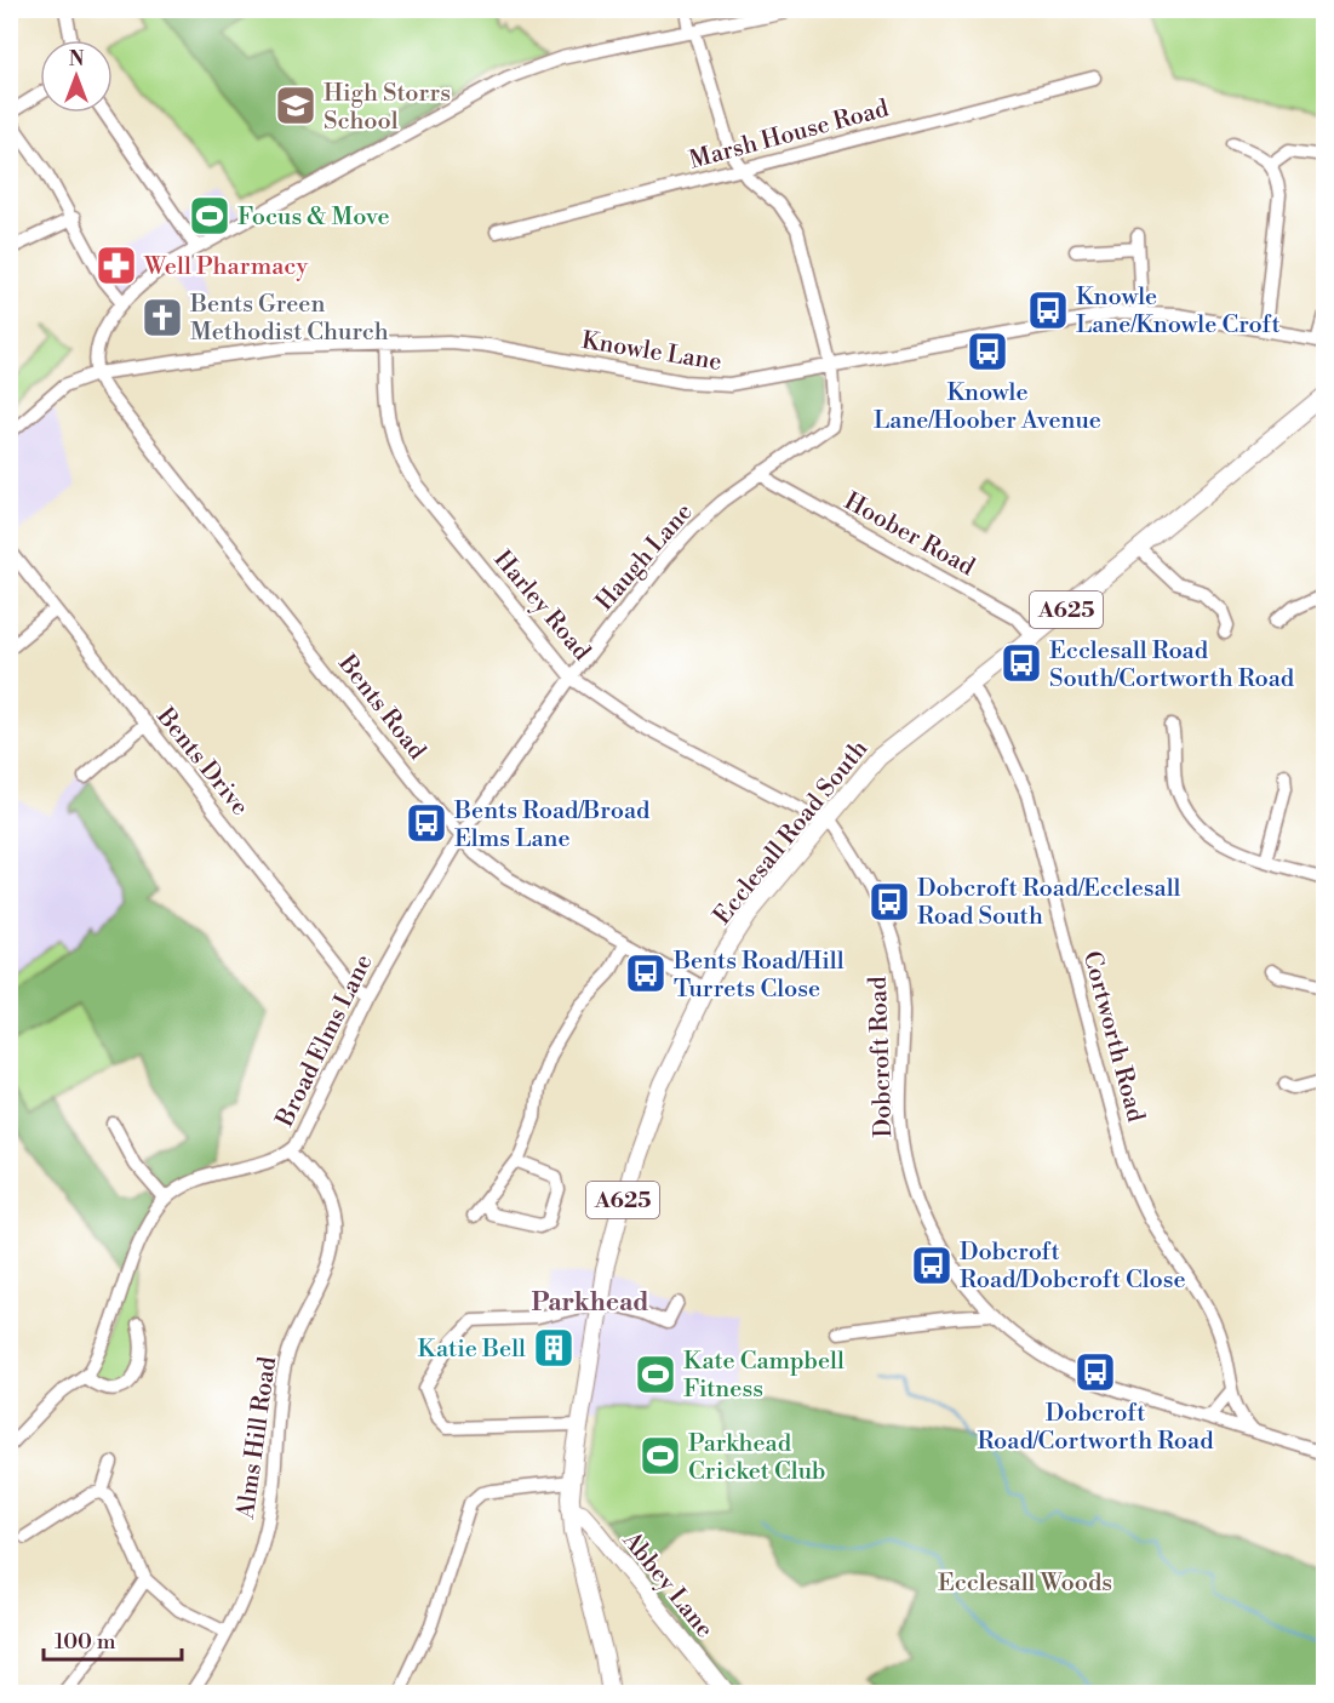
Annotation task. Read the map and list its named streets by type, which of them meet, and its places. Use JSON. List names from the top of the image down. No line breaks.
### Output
{"streets":{"main road":["A625","Ecclesall Road South","Abbey Lane"],"street":["Marsh House Road","Knowle Lane","Hoober Road","Haugh Lane","Harley Road","Bents Road","Bents Drive","Cortworth Road","Broad Elms Lane","Dobcroft Road","Alms Hill Road"]},"crossings":[["Knowle Lane","Haugh Lane"],["Knowle Lane","Harley Road"],["Knowle Lane","Bents Road"],["Hoober Road","Haugh Lane"],["Hoober Road","Ecclesall Road South"],["Haugh Lane","Harley Road"],["Haugh Lane","Bents Road"],["Haugh Lane","Broad Elms Lane"],["Harley Road","Ecclesall Road South"],["Harley Road","Dobcroft Road"],["Bents Road","Ecclesall Road South"],["Bents Road","Broad Elms Lane"],["Bents Drive","Broad Elms Lane"],["Ecclesall Road South","Cortworth Road"],["Ecclesall Road South","Dobcroft Road"],["Ecclesall Road South","Abbey Lane"],["Cortworth Road","Dobcroft Road"],["Broad Elms Lane","Alms Hill Road"]],"districts":["Parkhead"],"parks":["Ecclesall Woods"],"places":{"school or university":["High Storrs School"],"sports":["Focus & Move","Kate Campbell Fitness","Parkhead Cricket Club"],"pharmacy":["Well Pharmacy"],"bus stop":["Knowle Lane/Knowle Croft","Knowle Lane/Hoober Avenue","Ecclesall Road South/Cortworth Road","Bents Road/Broad Elms Lane","Dobcroft Road/Ecclesall Road South","Bents Road/Hill Turrets Close","Dobcroft Road/Dobcroft Close","Dobcroft Road/Cortworth Road"],"church":["Bents Green Methodist Church"],"building":["Katie Bell"]},"scale_bar":"100 m","north":"top"}
